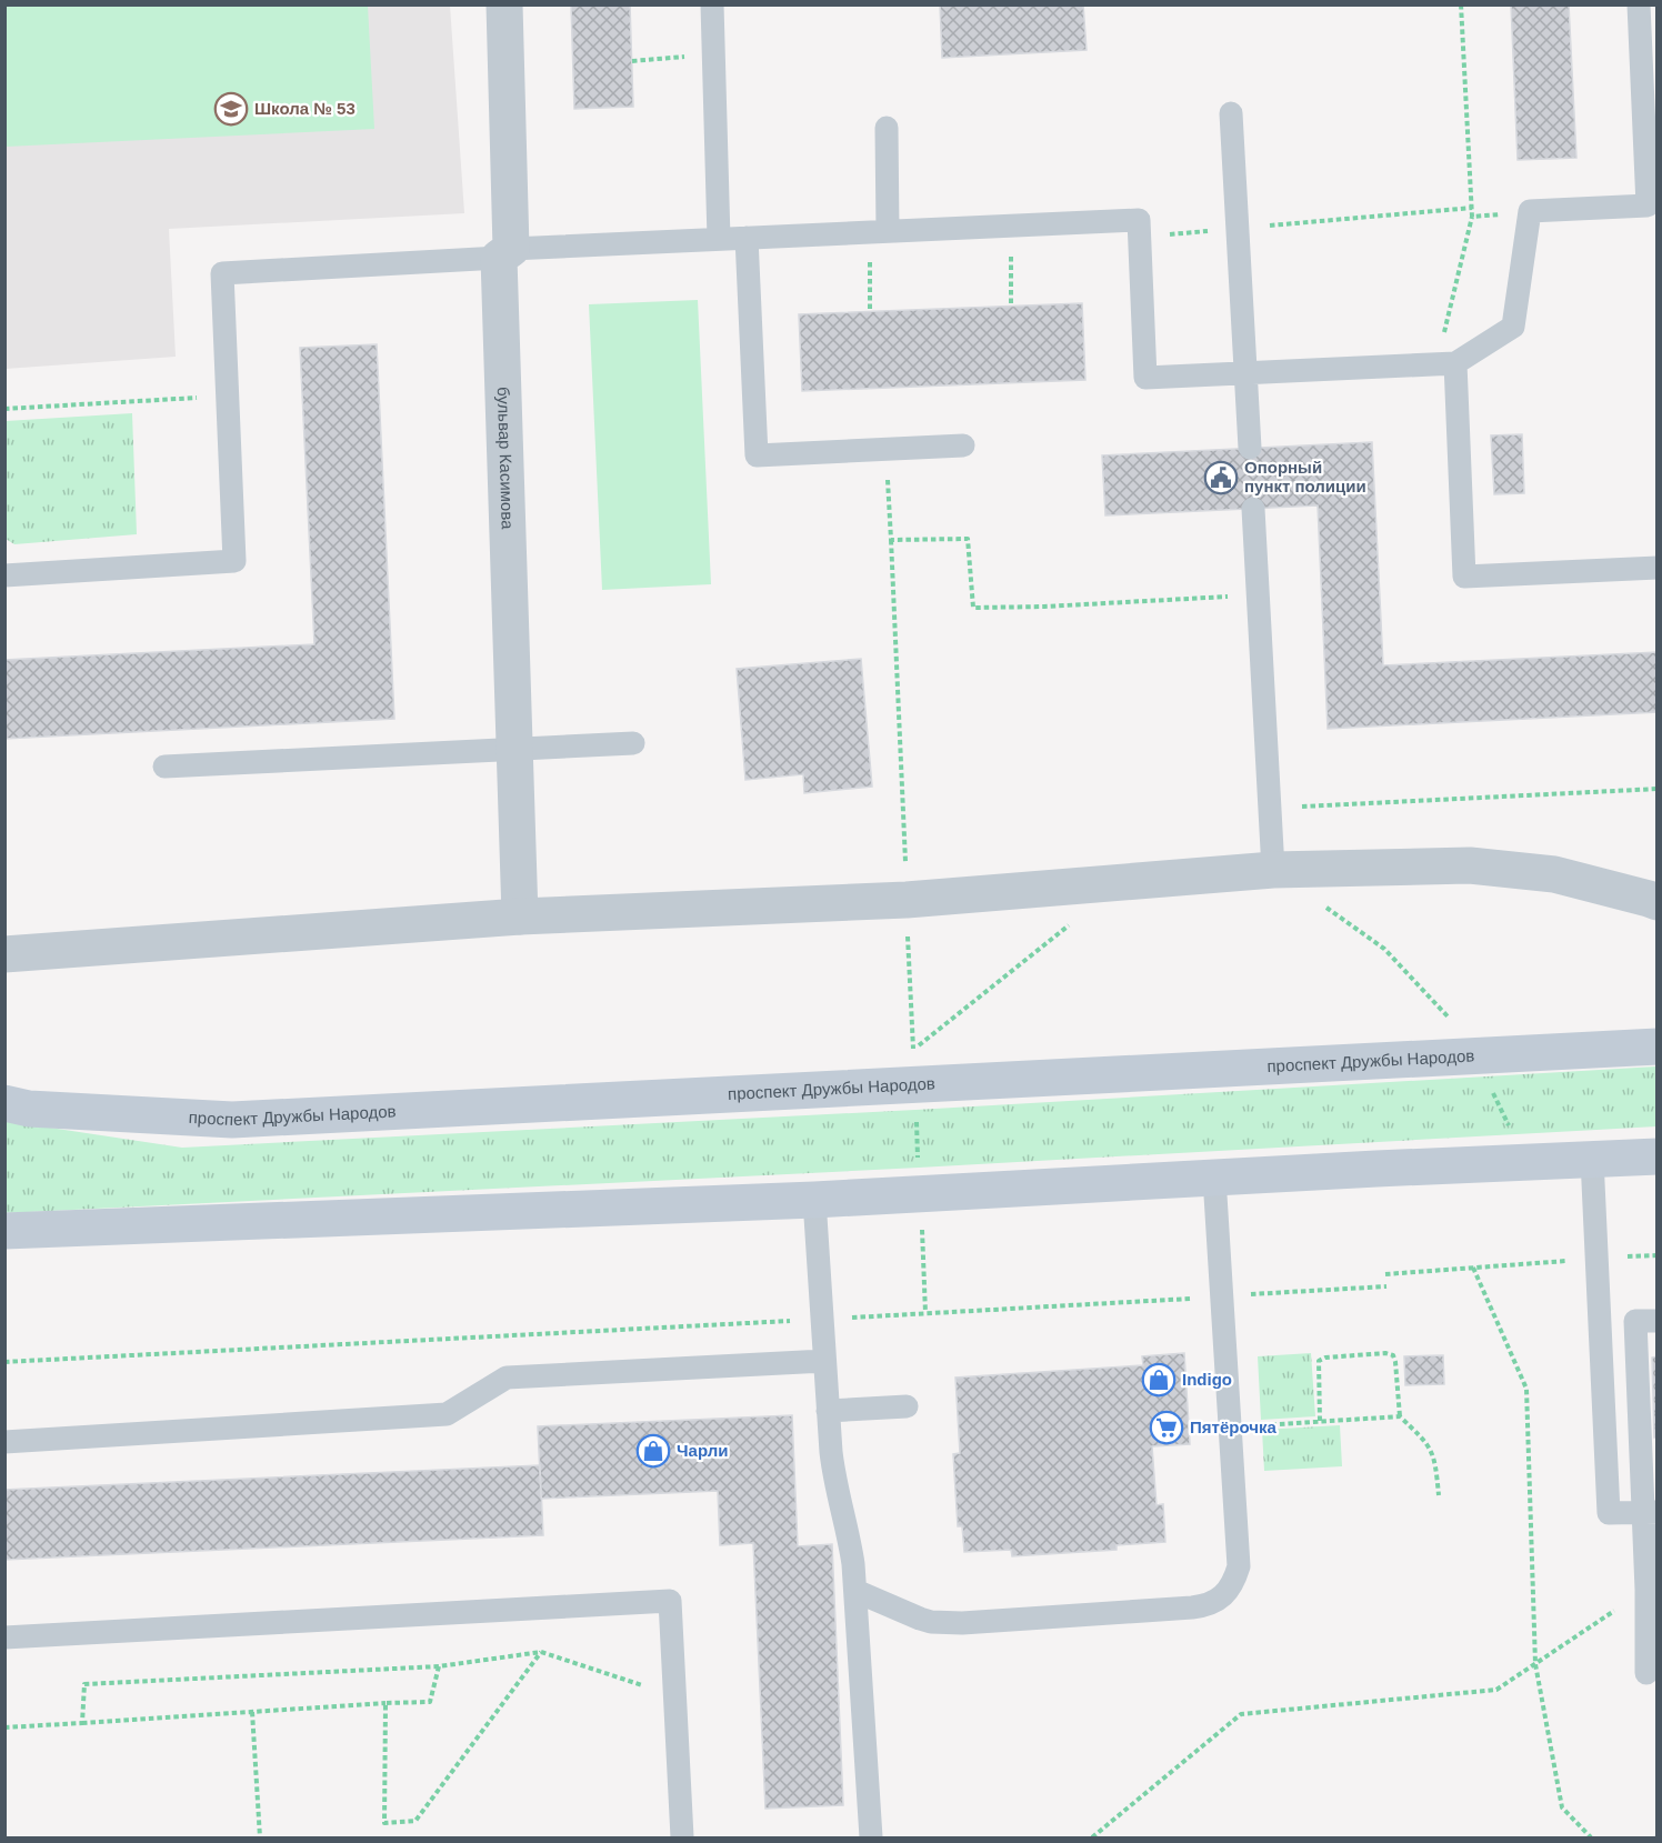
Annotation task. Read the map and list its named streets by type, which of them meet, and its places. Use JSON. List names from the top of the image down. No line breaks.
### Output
{"streets":{"street":["бульвар Касимова","проспект Дружбы Народов"]},"places":{"school or university":["Школа № 53"],"public building":["Опорный пункт полиции"],"shop":["Indigo","Чарли"],"supermarket":["Пятёрочка"]}}
